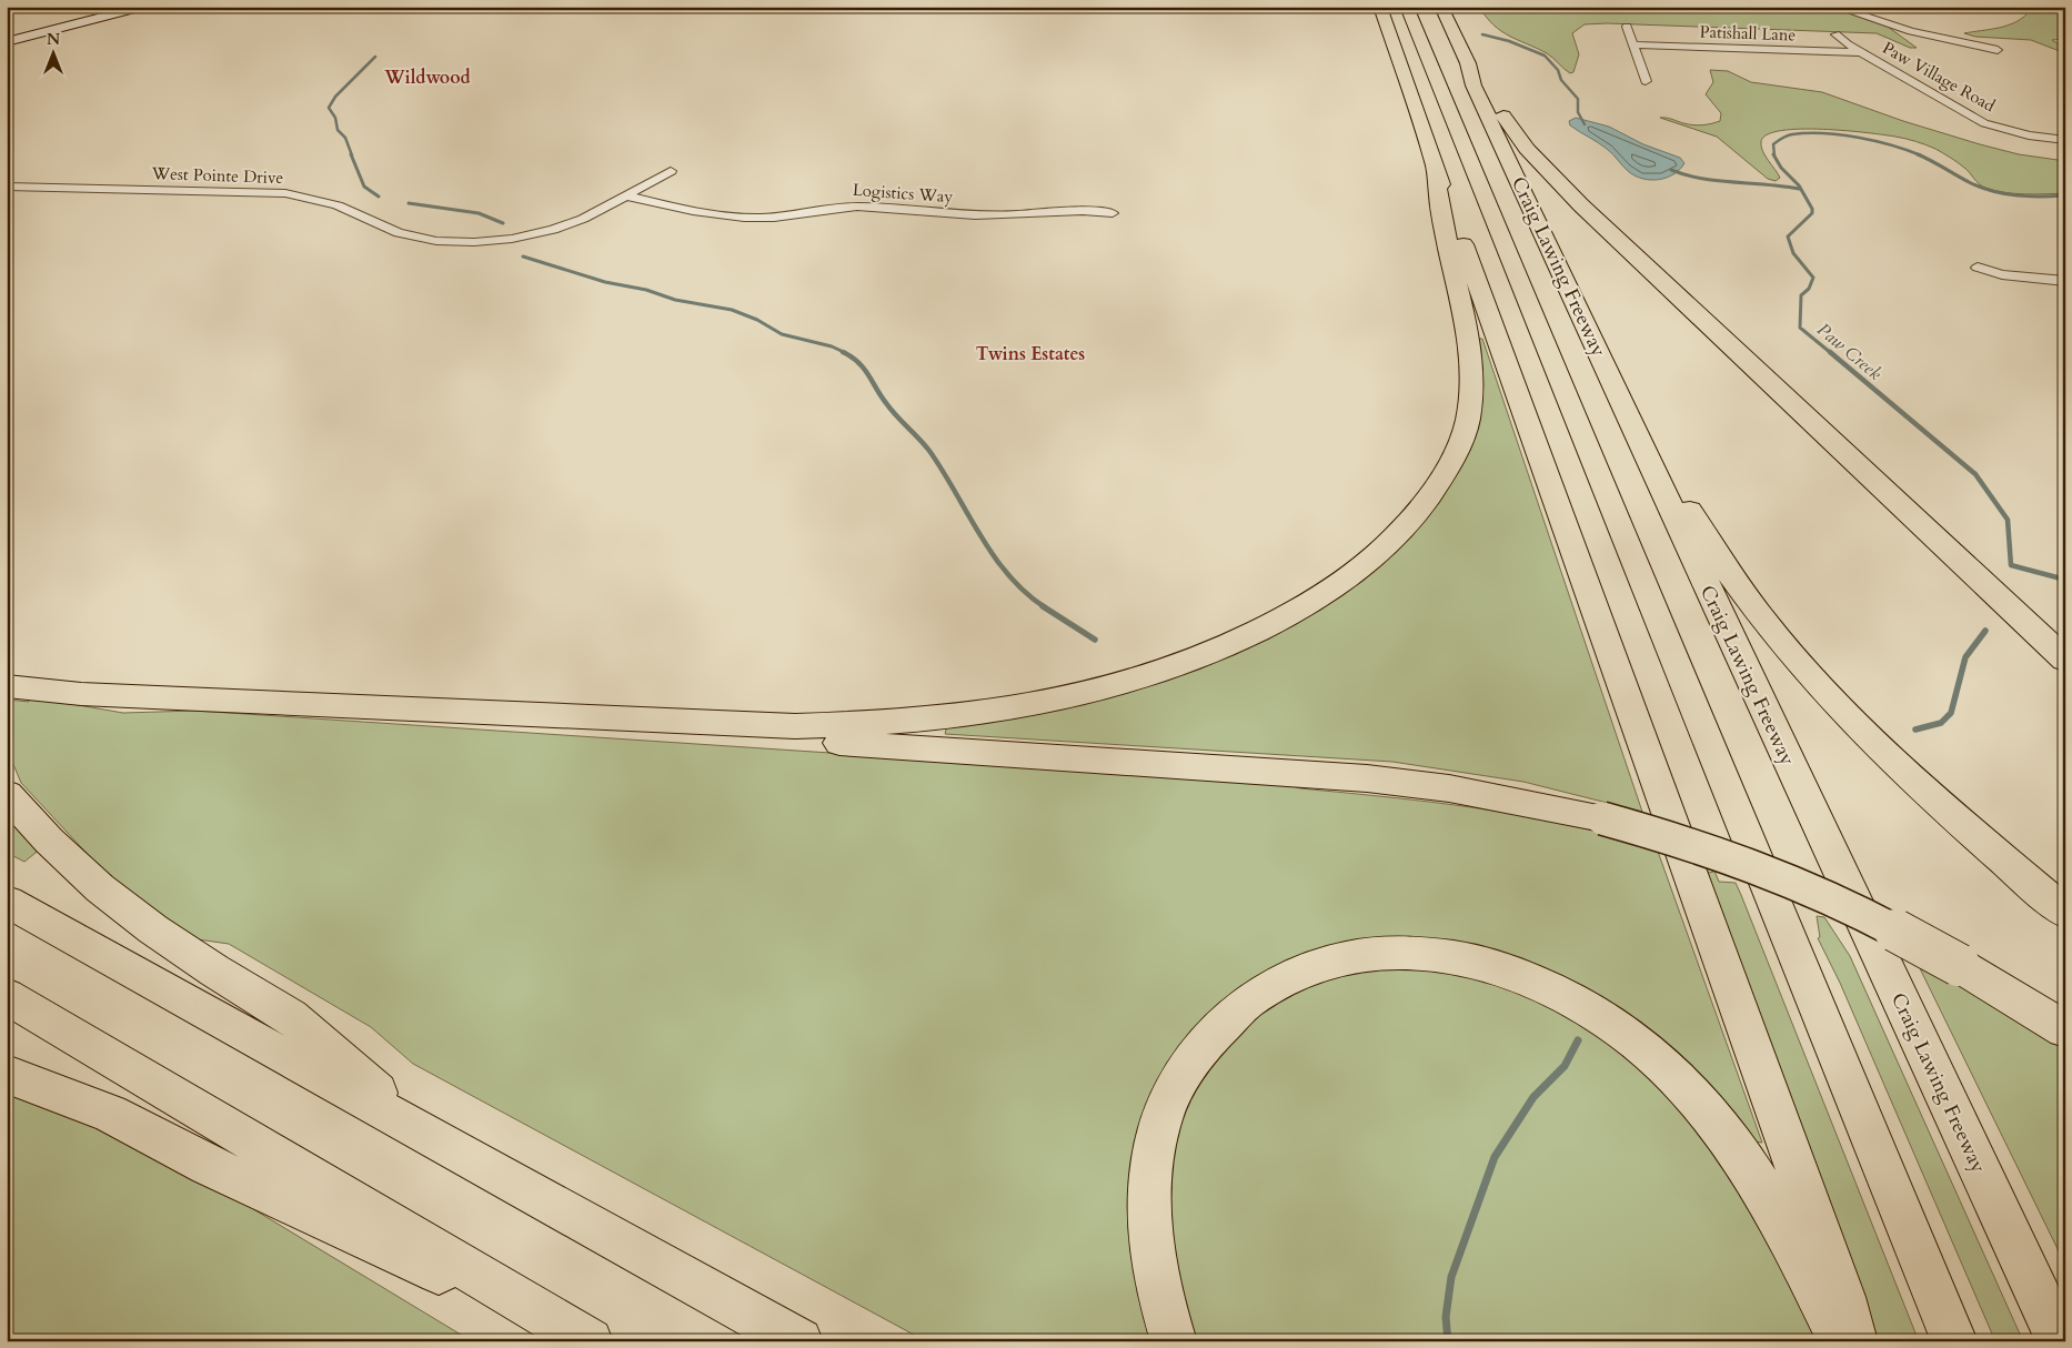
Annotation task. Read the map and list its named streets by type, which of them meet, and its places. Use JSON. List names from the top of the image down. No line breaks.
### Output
{"streets":{"highway":["Craig Lawing Freeway"],"street":["Patishall Lane","Paw Village Road","West Pointe Drive","Logistics Way"]},"crossings":[["Patishall Lane","Paw Village Road"],["West Pointe Drive","Logistics Way"]],"districts":["Wildwood","Twins Estates"],"water":["Paw Creek"],"north":"top"}
